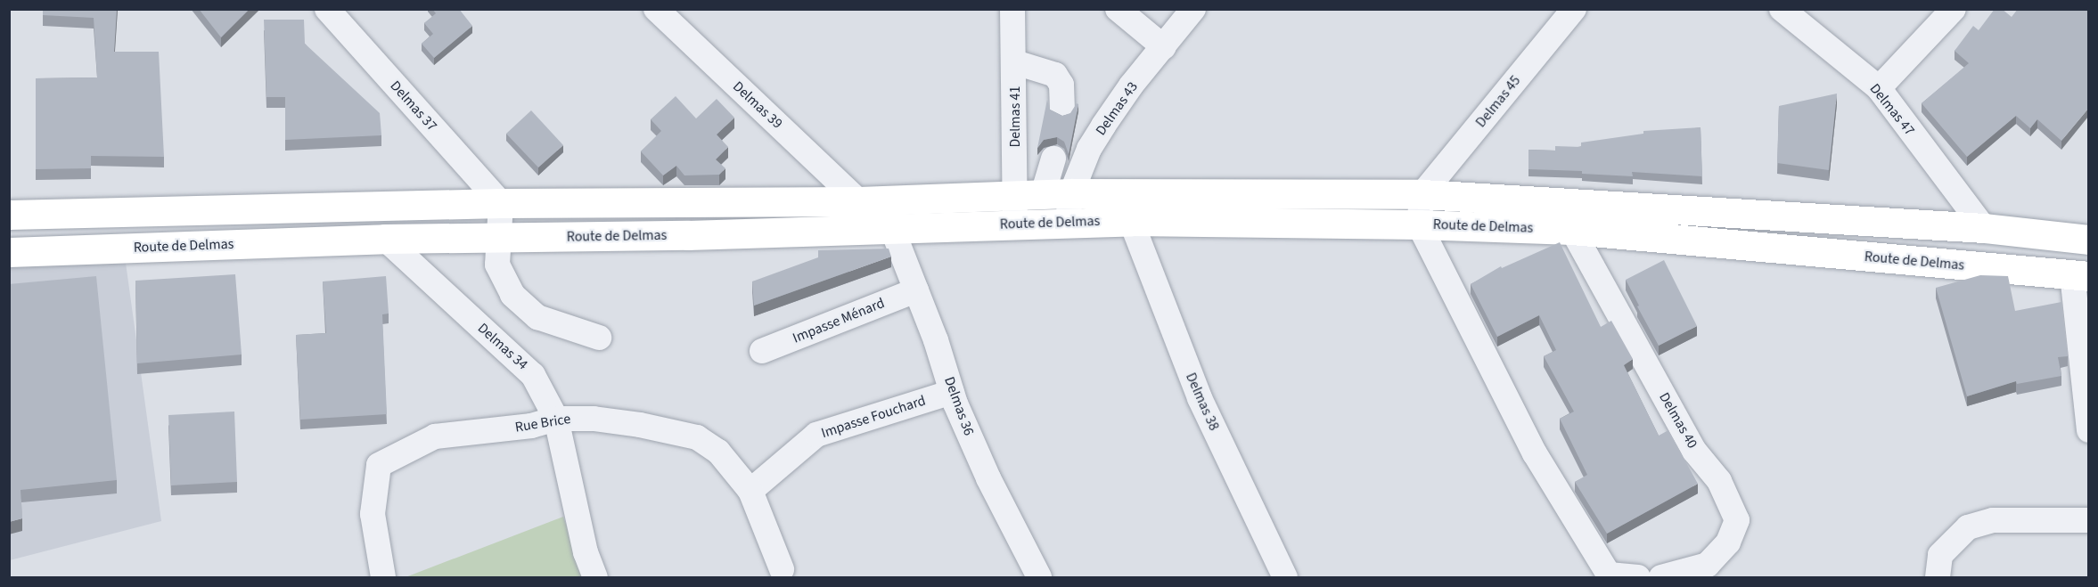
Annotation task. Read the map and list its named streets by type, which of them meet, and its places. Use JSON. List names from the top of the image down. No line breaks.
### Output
{"streets":{"main road":["Route de Delmas"],"street":["Delmas 45","Delmas 39","Delmas 37","Delmas 43","Delmas 47","Delmas 41","Impasse Ménard","Delmas 34","Delmas 38","Delmas 36","Impasse Fouchard","Delmas 40","Rue Brice"]},"crossings":[["Delmas 45","Route de Delmas"],["Delmas 39","Route de Delmas"],["Delmas 39","Delmas 36"],["Delmas 37","Route de Delmas"],["Delmas 43","Delmas 41"],["Delmas 43","Route de Delmas"],["Delmas 47","Route de Delmas"],["Delmas 41","Route de Delmas"],["Route de Delmas","Delmas 34"],["Route de Delmas","Delmas 38"],["Route de Delmas","Delmas 36"],["Route de Delmas","Delmas 40"],["Impasse Ménard","Delmas 36"],["Delmas 34","Rue Brice"],["Delmas 36","Impasse Fouchard"],["Impasse Fouchard","Rue Brice"]]}
